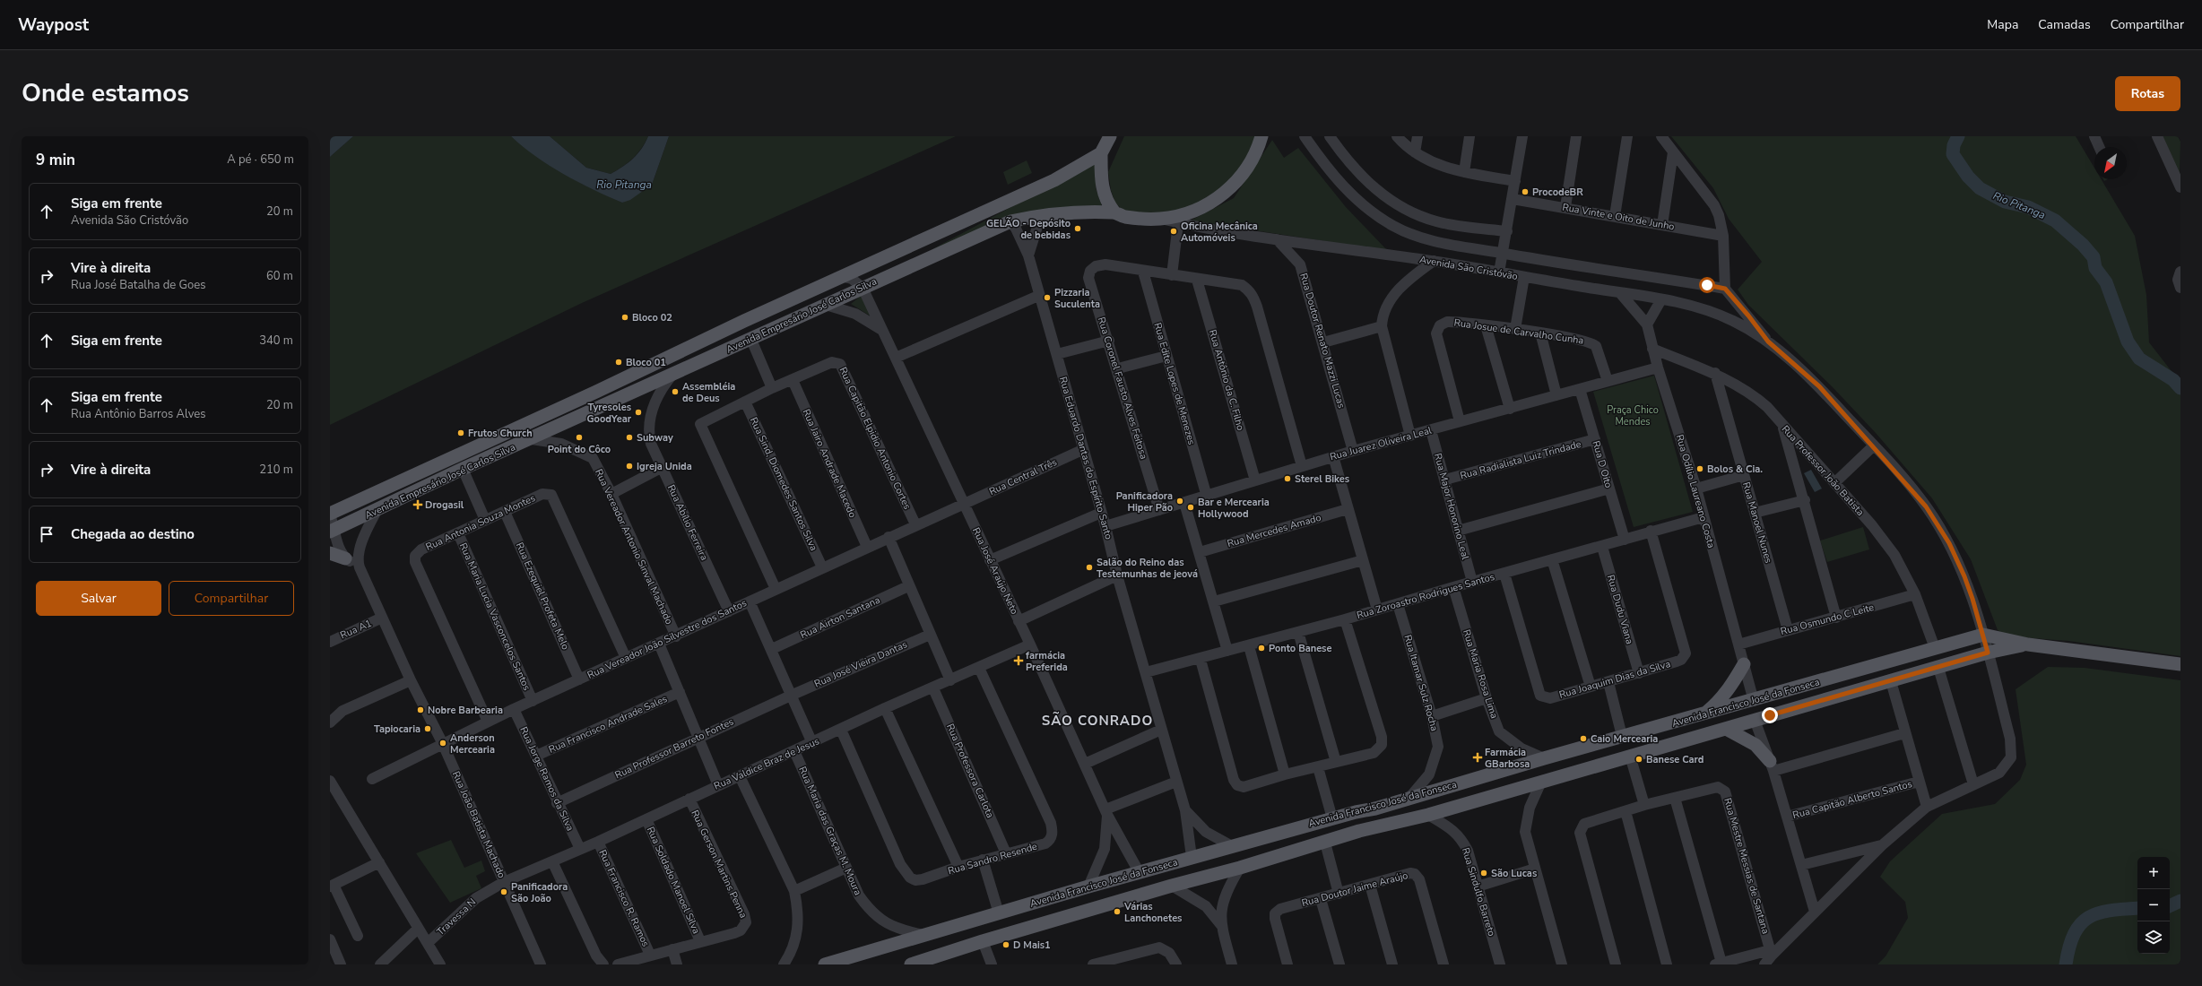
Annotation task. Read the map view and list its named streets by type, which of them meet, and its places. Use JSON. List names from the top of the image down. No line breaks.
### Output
{"streets":{"main road":["Avenida Empresário José Carlos Silva","Avenida Francisco José da Fonseca"],"street":["Rua Vinte e Oito de Junho","Avenida São Cristóvão","Rua Josue de Carvalho Cunha","Rua Doutor Renato Mazzi Lucas","Rua Antônio da C. Filho","Rua Edite Lopes de Menezes","Rua Coronel Fausto Alves Feitosa","Rua Capitão Elpidio Antonio Cortes","Rua Juarez Oliveira Leal","Rua Eduardo Dantas do Espírito Santo","Rua Radialista Luiz Trindade","Rua Jairo Andrade Macedo","Rua D Oito","Rua Professor João Batista","Rua Central Três","Rua Sind, Diomedes Santos Silva","Rua Odílio Laureano Costa","Rua Major Honorino Leal","Rua Antonia Souza Montes","Rua Abílio Ferreira","Rua Manoel Nunes","Rua Mercedes Amado","Rua Vereador Antonio Sinval Machado","Rua José Araújo Neto","Rua Ezequiel Profeta Melo","Rua Zoroastro Rodrigues Santos","Rua Dudu Viana","Rua Maria Lucia Vasconcelos Santos","Rua Airton Santana","Rua Osmundo C Leite","Rua A1","Rua Vereador João Silvestre dos Santos","Rua José Vieira Dantas","Rua Maria Rosa Lima","Rua Joaquim Dias da Silva","Rua Itamar Sulz Rocha","Rua Francisco Andrade Sales","Rua Professor Barreto Fontes","Rua Valdice Braz de Jesus","Rua Professora Carlota","Rua Jorge Ramos da Silva","Rua Capitão Alberto Santos","Rua João Batista Machado","Rua Maria das Graças M. Moura","Rua Sandro Resende","Rua Gerson Martins Penna","Rua Mestre Messias de Santana","Rua Soldado Manoel Silva","Rua Doutor Jaime Araújo","Rua Sindulfo Barreto","Rua Francisco R. Ramos","Travessa N"]},"crossings":[["Avenida São Cristóvão","Avenida Empresário José Carlos Silva"],["Avenida São Cristóvão","Rua Doutor Renato Mazzi Lucas"],["Avenida Empresário José Carlos Silva","Rua Eduardo Dantas do Espírito Santo"],["Avenida Empresário José Carlos Silva","Rua Abílio Ferreira"],["Avenida Empresário José Carlos Silva","Rua Vereador Antonio Sinval Machado"],["Avenida Empresário José Carlos Silva","Rua José Araújo Neto"],["Avenida Empresário José Carlos Silva","Rua João Batista Machado"],["Rua Josue de Carvalho Cunha","Rua Juarez Oliveira Leal"],["Rua Doutor Renato Mazzi Lucas","Rua Juarez Oliveira Leal"],["Rua Antônio da C. Filho","Rua Coronel Fausto Alves Feitosa"],["Rua Antônio da C. Filho","Rua Juarez Oliveira Leal"],["Rua Edite Lopes de Menezes","Rua Coronel Fausto Alves Feitosa"],["Rua Edite Lopes de Menezes","Rua Juarez Oliveira Leal"],["Rua Coronel Fausto Alves Feitosa","Rua Juarez Oliveira Leal"],["Rua Capitão Elpidio Antonio Cortes","Rua Jairo Andrade Macedo"],["Rua Capitão Elpidio Antonio Cortes","Rua Sind, Diomedes Santos Silva"],["Rua Capitão Elpidio Antonio Cortes","Rua Vereador João Silvestre dos Santos"],["Rua Juarez Oliveira Leal","Rua Eduardo Dantas do Espírito Santo"],["Rua Juarez Oliveira Leal","Rua D Oito"],["Rua Juarez Oliveira Leal","Rua Odílio Laureano Costa"],["Rua Juarez Oliveira Leal","Rua Major Honorino Leal"],["Rua Eduardo Dantas do Espírito Santo","Rua Central Três"],["Rua Eduardo Dantas do Espírito Santo","Rua Zoroastro Rodrigues Santos"],["Rua Eduardo Dantas do Espírito Santo","Avenida Francisco José da Fonseca"],["Rua Radialista Luiz Trindade","Rua D Oito"],["Rua Radialista Luiz Trindade","Rua Major Honorino Leal"],["Rua Jairo Andrade Macedo","Rua Vereador João Silvestre dos Santos"],["Rua D Oito","Rua Zoroastro Rodrigues Santos"],["Rua Professor João Batista","Rua Odílio Laureano Costa"],["Rua Professor João Batista","Rua Manoel Nunes"],["Rua Professor João Batista","Rua Osmundo C Leite"],["Rua Professor João Batista","Avenida Francisco José da Fonseca"],["Rua Central Três","Rua José Araújo Neto"],["Rua Central Três","Rua Vereador João Silvestre dos Santos"],["Rua Sind, Diomedes Santos Silva","Rua Vereador João Silvestre dos Santos"],["Rua Odílio Laureano Costa","Rua Zoroastro Rodrigues Santos"],["Rua Odílio Laureano Costa","Rua Osmundo C Leite"],["Rua Odílio Laureano Costa","Avenida Francisco José da Fonseca"],["Rua Major Honorino Leal","Rua Zoroastro Rodrigues Santos"],["Rua Antonia Souza Montes","Rua Ezequiel Profeta Melo"],["Rua Antonia Souza Montes","Rua Maria Lucia Vasconcelos Santos"],["Rua Antonia Souza Montes","Rua Vereador João Silvestre dos Santos"],["Rua Abílio Ferreira","Rua Vereador João Silvestre dos Santos"],["Rua Manoel Nunes","Rua Osmundo C Leite"],["Rua Vereador Antonio Sinval Machado","Rua Vereador João Silvestre dos Santos"],["Rua José Araújo Neto","Rua Vereador João Silvestre dos Santos"],["Rua José Araújo Neto","Avenida Francisco José da Fonseca"],["Rua José Araújo Neto","Rua Valdice Braz de Jesus"],["Rua Ezequiel Profeta Melo","Rua Vereador João Silvestre dos Santos"],["Rua Zoroastro Rodrigues Santos","Rua Dudu Viana"],["Rua Zoroastro Rodrigues Santos","Rua Maria Rosa Lima"],["Rua Zoroastro Rodrigues Santos","Rua Joaquim Dias da Silva"],["Rua Zoroastro Rodrigues Santos","Rua Itamar Sulz Rocha"],["Rua Dudu Viana","Rua Joaquim Dias da Silva"],["Rua Maria Lucia Vasconcelos Santos","Rua Vereador João Silvestre dos Santos"],["Rua A1","Rua João Batista Machado"],["Rua Vereador João Silvestre dos Santos","Rua Jorge Ramos da Silva"],["Rua Vereador João Silvestre dos Santos","Rua João Batista Machado"],["Rua José Vieira Dantas","Rua Professor Barreto Fontes"],["Rua Maria Rosa Lima","Avenida Francisco José da Fonseca"],["Rua Itamar Sulz Rocha","Avenida Francisco José da Fonseca"],["Avenida Francisco José da Fonseca","Rua Maria das Graças M. Moura"],["Avenida Francisco José da Fonseca","Rua Sindulfo Barreto"],["Rua Francisco Andrade Sales","Rua Jorge Ramos da Silva"],["Rua Professor Barreto Fontes","Rua Jorge Ramos da Silva"],["Rua Valdice Braz de Jesus","Rua Professora Carlota"],["Rua Valdice Braz de Jesus","Rua Jorge Ramos da Silva"],["Rua Valdice Braz de Jesus","Rua João Batista Machado"],["Rua Valdice Braz de Jesus","Rua Maria das Graças M. Moura"],["Rua Valdice Braz de Jesus","Rua Sandro Resende"],["Rua Valdice Braz de Jesus","Rua Gerson Martins Penna"],["Rua Valdice Braz de Jesus","Rua Soldado Manoel Silva"],["Rua Valdice Braz de Jesus","Rua Francisco R. Ramos"],["Rua Valdice Braz de Jesus","Travessa N"],["Rua Professora Carlota","Rua Sandro Resende"],["Rua João Batista Machado","Travessa N"],["Rua Gerson Martins Penna","Rua Soldado Manoel Silva"],["Rua Gerson Martins Penna","Rua Francisco R. Ramos"]],"districts":["SÃO CONRADO"],"water":["Rio Pitanga"],"parks":["Praça Chico Mendes"],"places":{"other":["ProcodeBR","GELÃO - Depósito de bebidas","Oficina Mecânica Automóveis","Pizzaria Suculenta","Bloco 02","Bloco 01","Assembléia de Deus","Tyresoles GoodYear","Frutos Church","Point do Côco","Subway","Igreja Unida","Bolos & Cia.","Sterel Bikes","Panificadora Hiper Pão","Bar e Mercearia Hollywood","Salão do Reino das Testemunhas de jeová","Ponto Banese","Nobre Barbearia","Tapiocaria","Caio Mercearia","Anderson Mercearia","Banese Card","São Lucas","Panificadora São João","Várias Lanchonetes","D Mais1"],"health":["Drogasil","farmácia Preferida","Farmácia GBarbosa"]},"north":"bottom left","page":{"header":"Waypost","nav":["Mapa","Camadas","Compartilhar"],"title":"Onde estamos","buttons":["Rotas",["Salvar","Compartilhar"]],"heading":["9 min","A pé · 650 m"],"list":[["Siga em frente","Avenida São Cristóvão","20 m"],["Vire à direita","Rua José Batalha de Goes","60 m"],["Siga em frente","340 m"],["Siga em frente","Rua Antônio Barros Alves","20 m"],["Vire à direita","210 m"],"Chegada ao destino"],"map_buttons":["+","−"]}}
